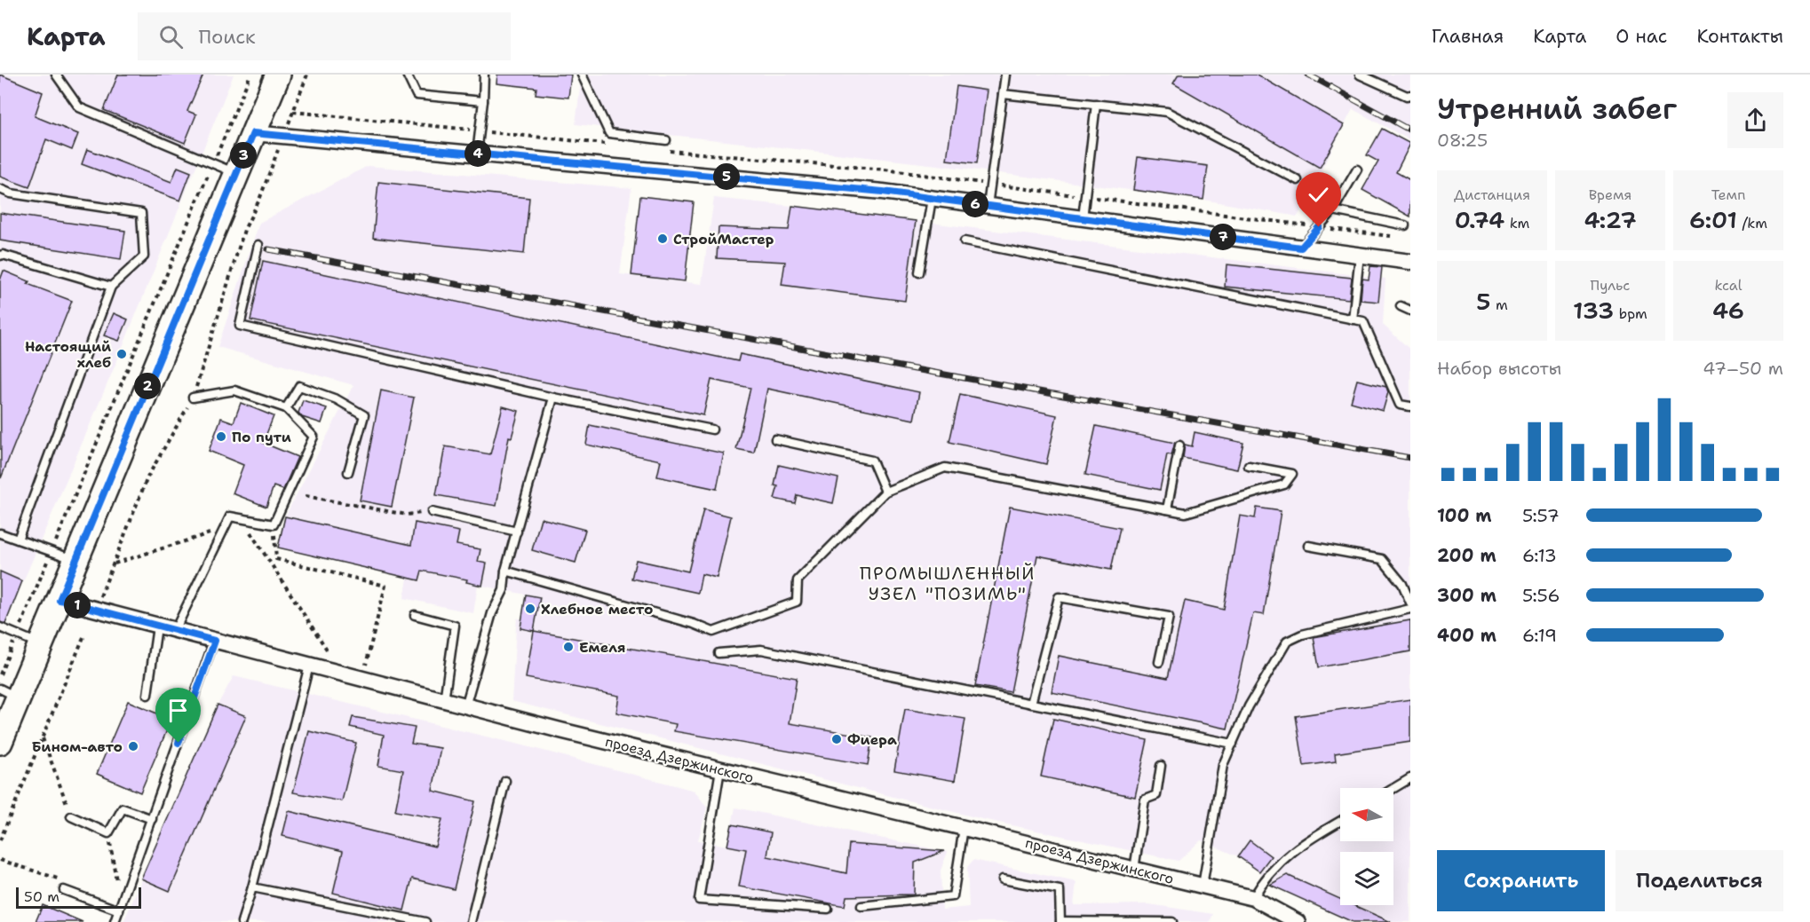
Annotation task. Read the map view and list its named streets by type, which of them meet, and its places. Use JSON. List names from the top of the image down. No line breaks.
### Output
{"streets":{"street":["проезд Дзержинского"]},"districts":["ПРОМЫШЛЕННЫЙ УЗЕЛ \"ПОЗИМЬ\""],"places":["СтройМастер","Настоящий хлеб","По пути","Хлебное место","Емеля","Фиера","Бином-авто"],"scale_bar":"50 m","north":"left","page":{"header":"Карта","search":"Поиск","nav":["Главная","Карта","О нас","Контакты"],"heading":["Утренний забег","08:25"],"pins":["4","3","5","6","7","2","1"],"stats":[["Дистанция","0.74 km"],["Время","4:27"],["Темп","6:01 /km"],["5 m"],["Пульс","133 bpm"],["kcal","46"]],"chart":["Набор высоты","47–50 m"],"list":[{"name":"100 m","note":"5:57"},{"name":"200 m","note":"6:13"},{"name":"300 m","note":"5:56"},{"name":"400 m","note":"6:19"}],"buttons":["Сохранить","Поделиться"],"scale":"50 m"}}
